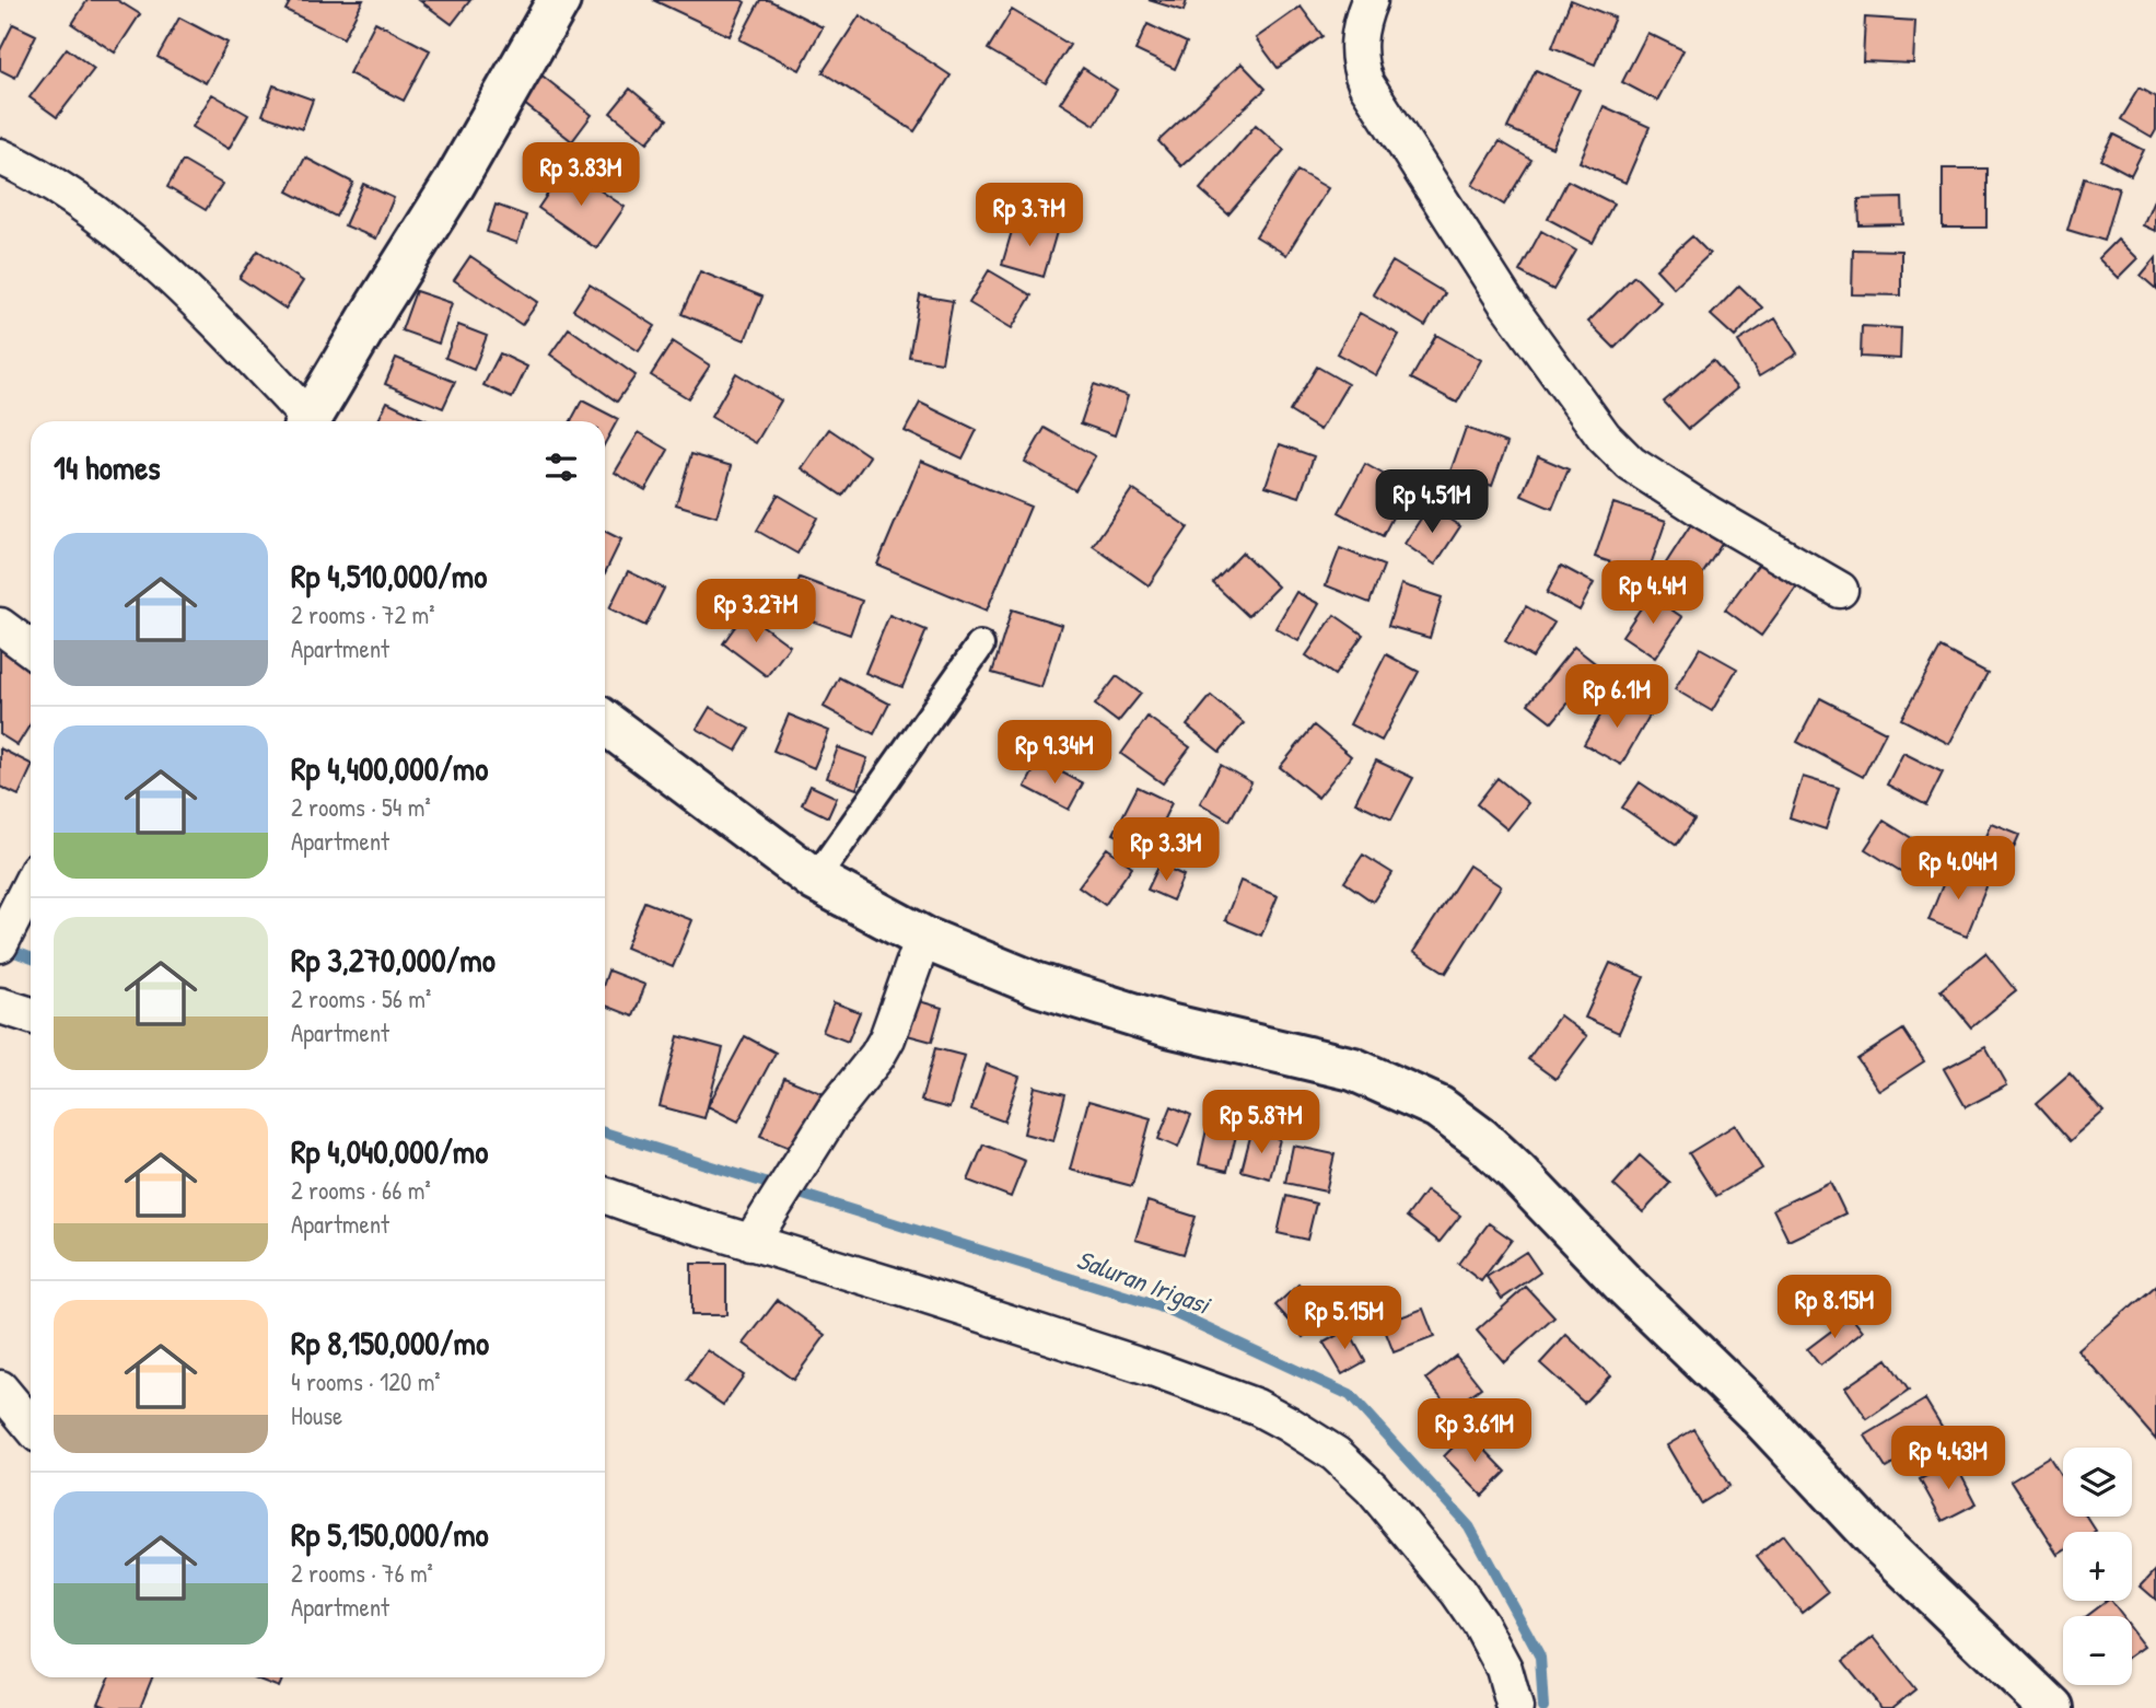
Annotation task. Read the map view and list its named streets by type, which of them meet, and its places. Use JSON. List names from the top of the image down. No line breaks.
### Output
{"water":["Saluran Irigasi"],"page":{"price":["Rp 3.83M","Rp 3.7M","Rp 4.51M","Rp 4.4M","Rp 3.27M","Rp 6.1M","Rp 9.34M","Rp 3.3M","Rp 4.04M","Rp 5.87M","Rp 8.15M","Rp 5.15M","Rp 3.61M","Rp 4.43M"],"heading":"14 homes","list":[{"name":"Rp 4,510,000/mo","note":"2 rooms · 72 m² · Apartment"},{"name":"Rp 4,400,000/mo","note":"2 rooms · 54 m² · Apartment"},{"name":"Rp 3,270,000/mo","note":"2 rooms · 56 m² · Apartment"},{"name":"Rp 4,040,000/mo","note":"2 rooms · 66 m² · Apartment"},{"name":"Rp 8,150,000/mo","note":"4 rooms · 120 m² · House"},{"name":"Rp 5,150,000/mo","note":"2 rooms · 76 m² · Apartment"}],"map_buttons":["+","−"]}}
